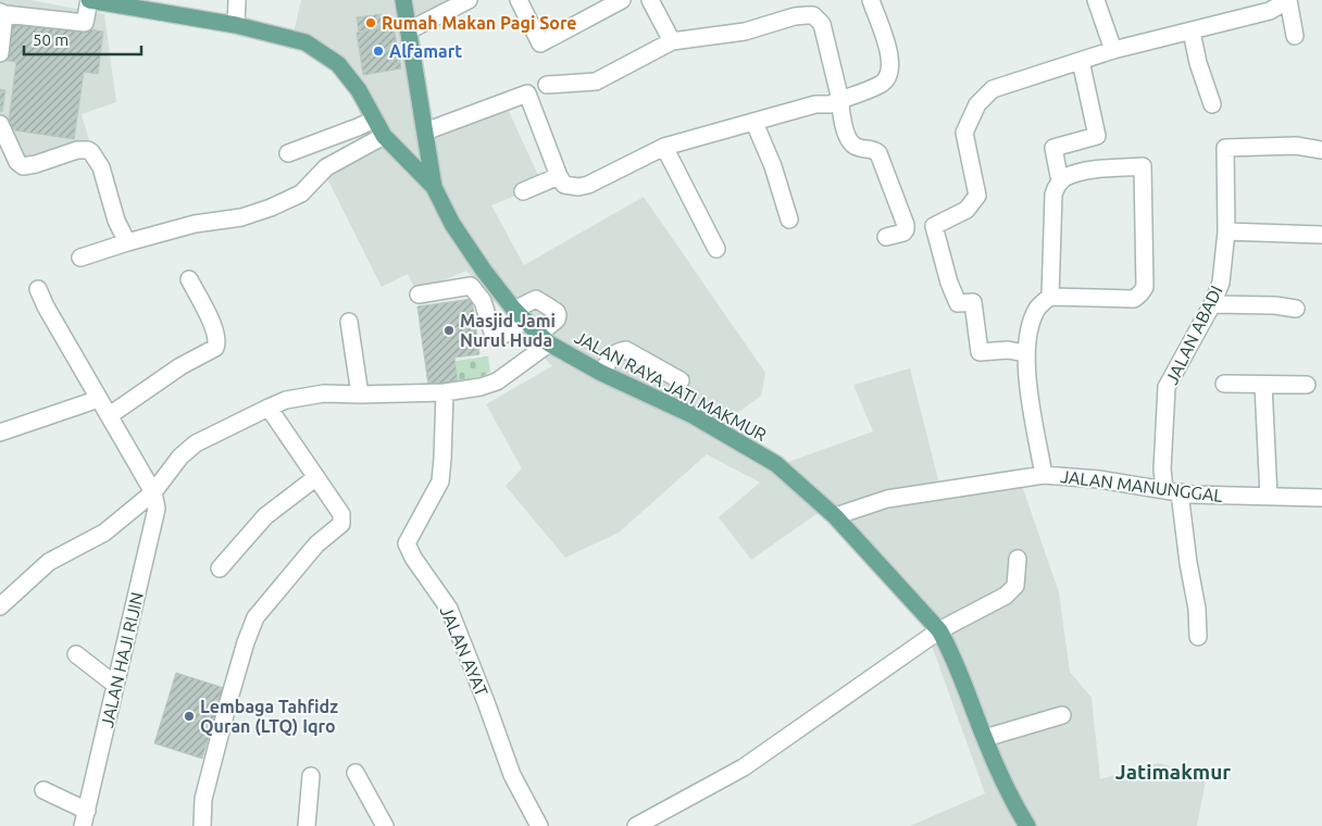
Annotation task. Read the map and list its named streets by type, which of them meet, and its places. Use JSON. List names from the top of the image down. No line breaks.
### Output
{"streets":{"main road":["JALAN RAYA JATI MAKMUR"],"street":["JALAN ABADI","JALAN MANUNGGAL","JALAN AYAT","JALAN HAJI RIJIN"]},"crossings":[["JALAN ABADI","JALAN MANUNGGAL"],["JALAN RAYA JATI MAKMUR","JALAN MANUNGGAL"]],"districts":["Jatimakmur"],"places":["Rumah Makan Pagi Sore","Alfamart","Masjid Jami Nurul Huda","Lembaga Tahfidz Quran (LTQ) Iqro"],"scale_bar":"50 m"}
